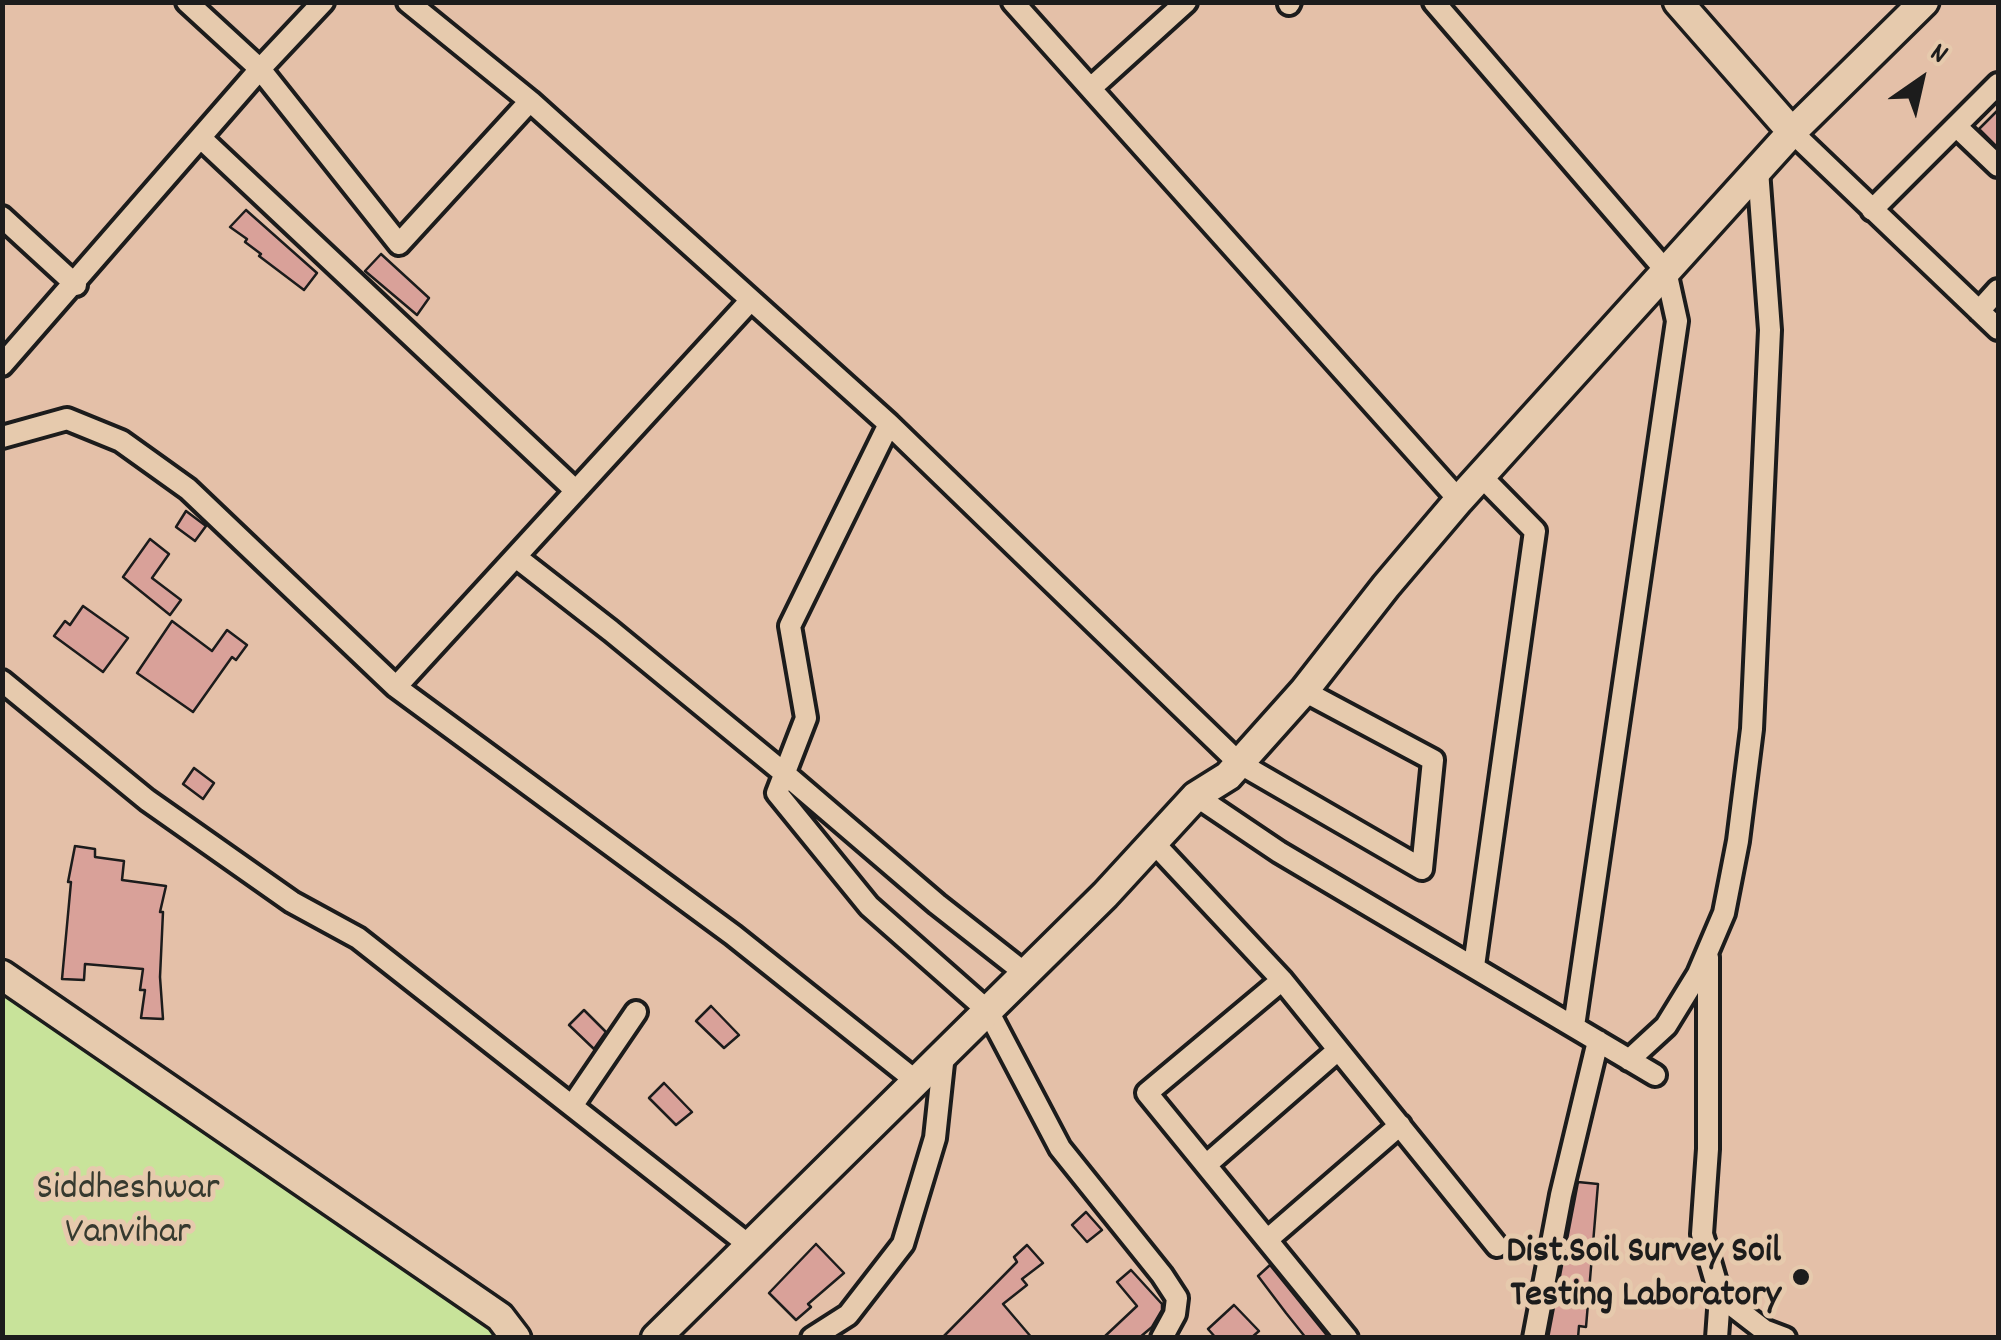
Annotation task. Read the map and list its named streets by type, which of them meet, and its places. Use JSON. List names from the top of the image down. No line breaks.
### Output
{"parks":["Siddheshwar Vanvihar"],"places":["Dist.Soil Survey Soil Testing Laboratory"],"north":"top right"}
